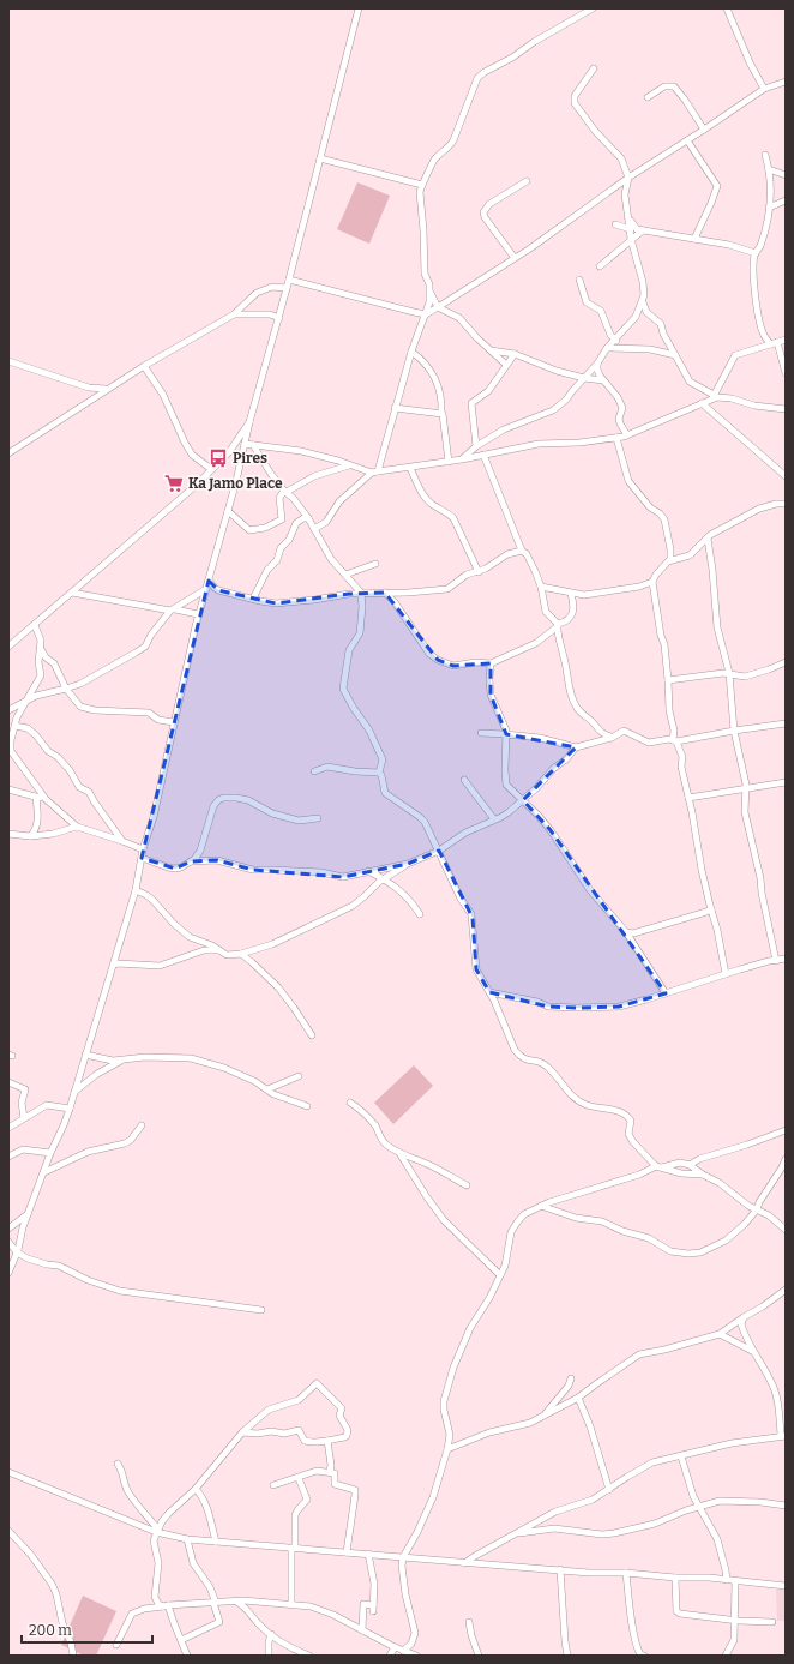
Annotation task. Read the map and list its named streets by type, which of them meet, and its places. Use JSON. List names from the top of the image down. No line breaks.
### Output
{"places":{"bus stop":["Pires"],"supermarket":["Ka Jamo Place"]},"scale_bar":"200 m"}
